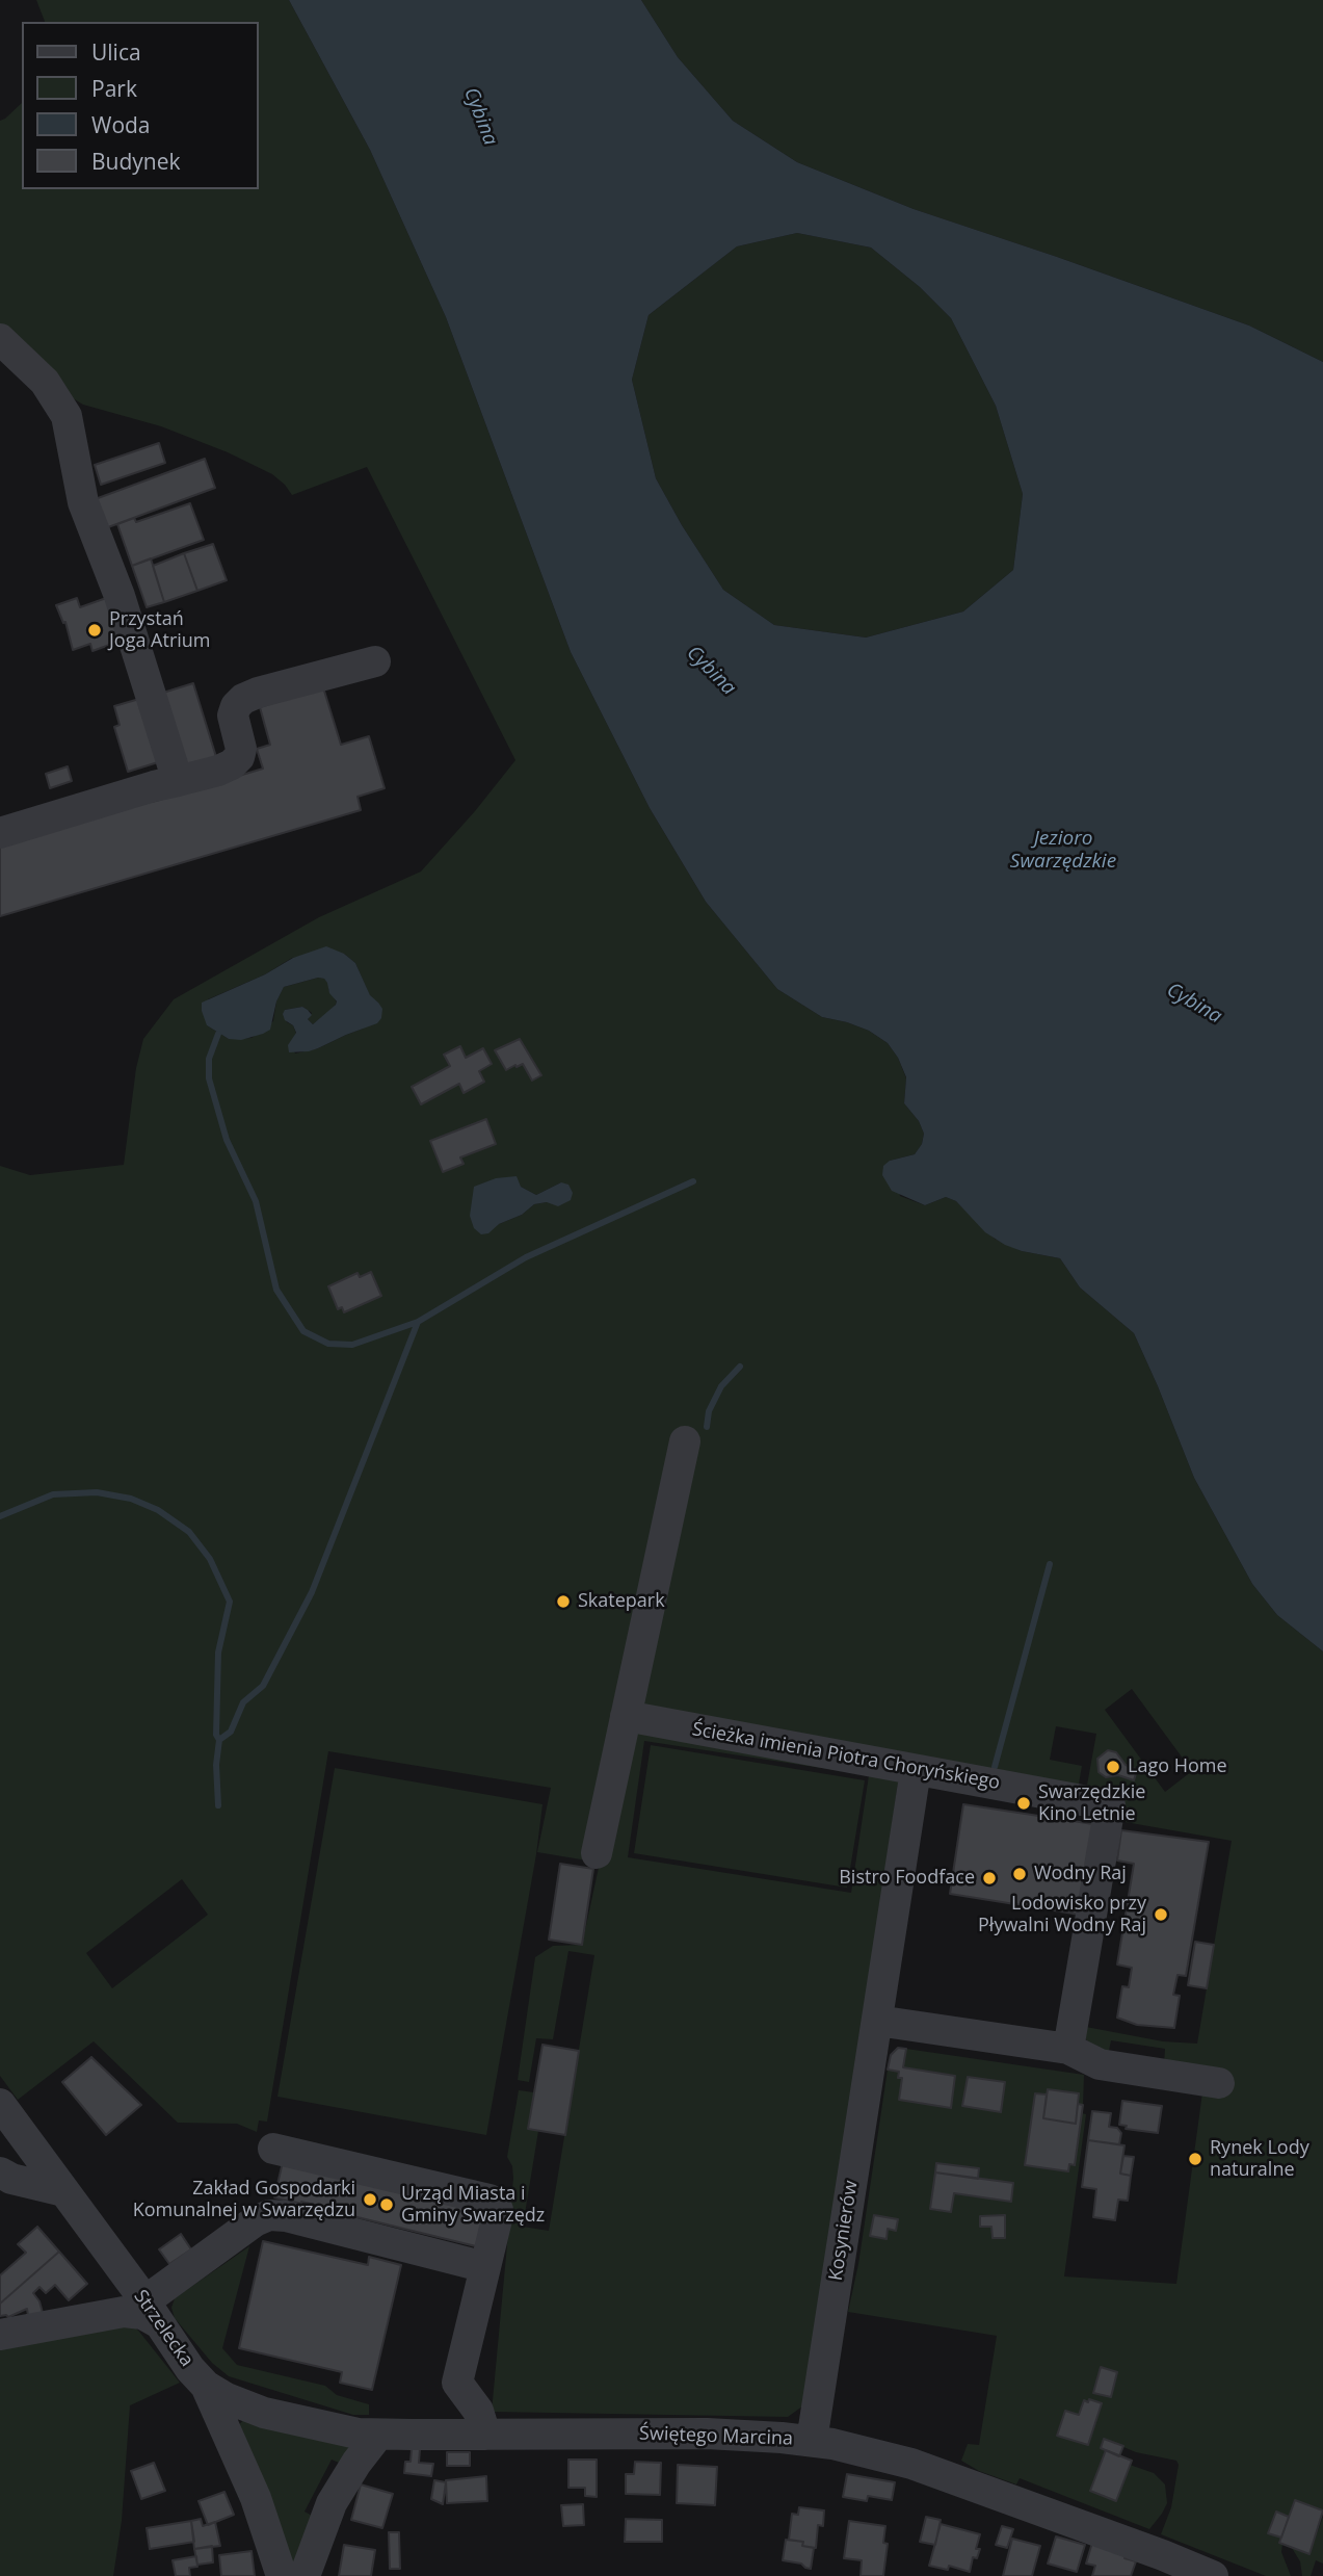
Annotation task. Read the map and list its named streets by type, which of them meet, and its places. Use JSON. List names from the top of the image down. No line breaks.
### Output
{"streets":{"street":["Ścieżka imienia Piotra Choryńskiego","Kosynierów","Strzelecka","Świętego Marcina"]},"crossings":[["Ścieżka imienia Piotra Choryńskiego","Kosynierów"],["Kosynierów","Świętego Marcina"],["Strzelecka","Świętego Marcina"]],"water":["Cybina","Jezioro Swarzędzkie"],"places":["Przystań Joga Atrium","Skatepark","Lago Home","Swarzędzkie Kino Letnie","Wodny Raj","Bistro Foodface","Lodowisko przy Pływalni Wodny Raj","Rynek Lody naturalne","Zakład Gospodarki Komunalnej w Swarzędzu","Urząd Miasta i Gminy Swarzędz"],"legend":["Ulica","Park","Woda","Budynek"]}
